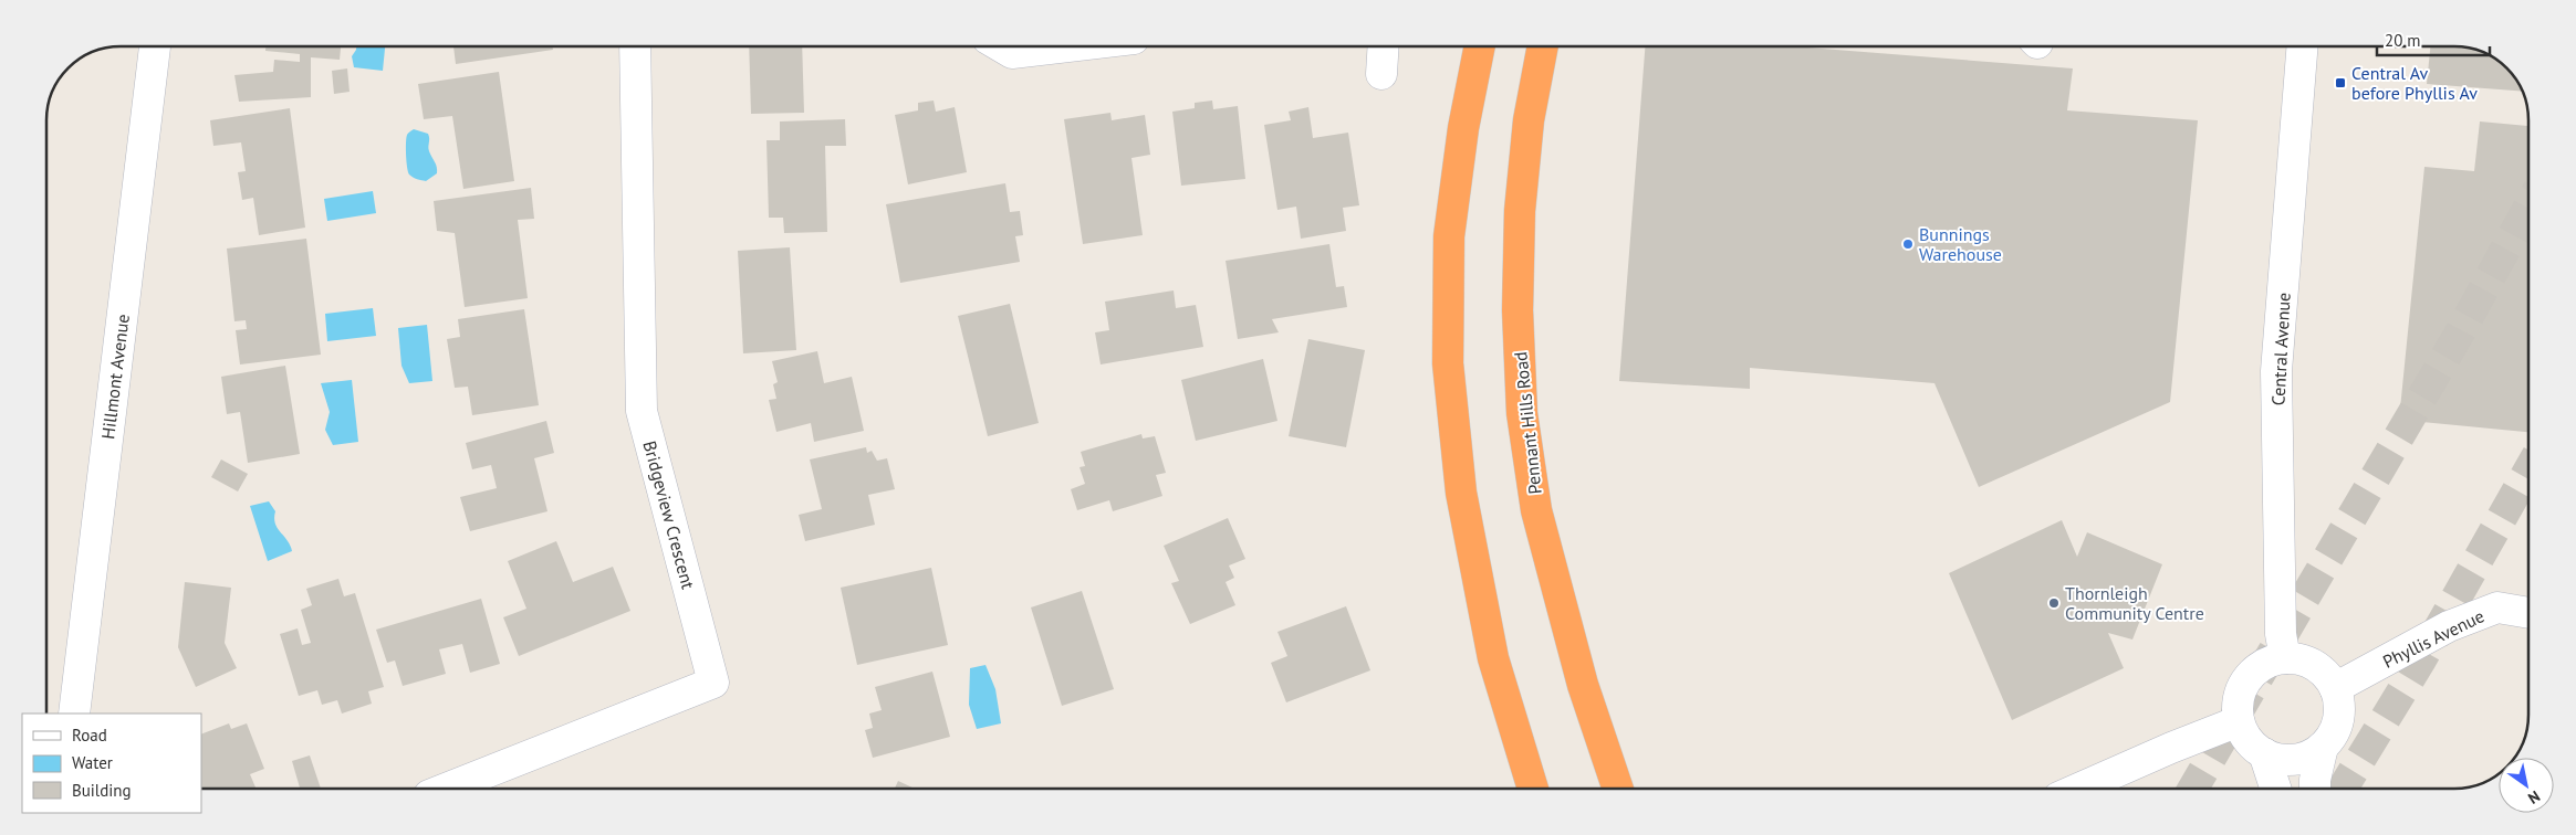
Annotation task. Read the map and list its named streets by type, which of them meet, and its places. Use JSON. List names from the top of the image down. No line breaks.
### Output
{"streets":{"highway":["Pennant Hills Road"],"street":["Central Avenue","Hillmont Avenue","Bridgeview Crescent","Phyllis Avenue"]},"crossings":[["Central Avenue","Phyllis Avenue"]],"places":{"transit":["Central Av before Phyllis Av"],"other":["Bunnings Warehouse","Thornleigh Community Centre"]},"legend":["Road","Water","Building"],"scale_bar":"20 m","north":"bottom right"}
